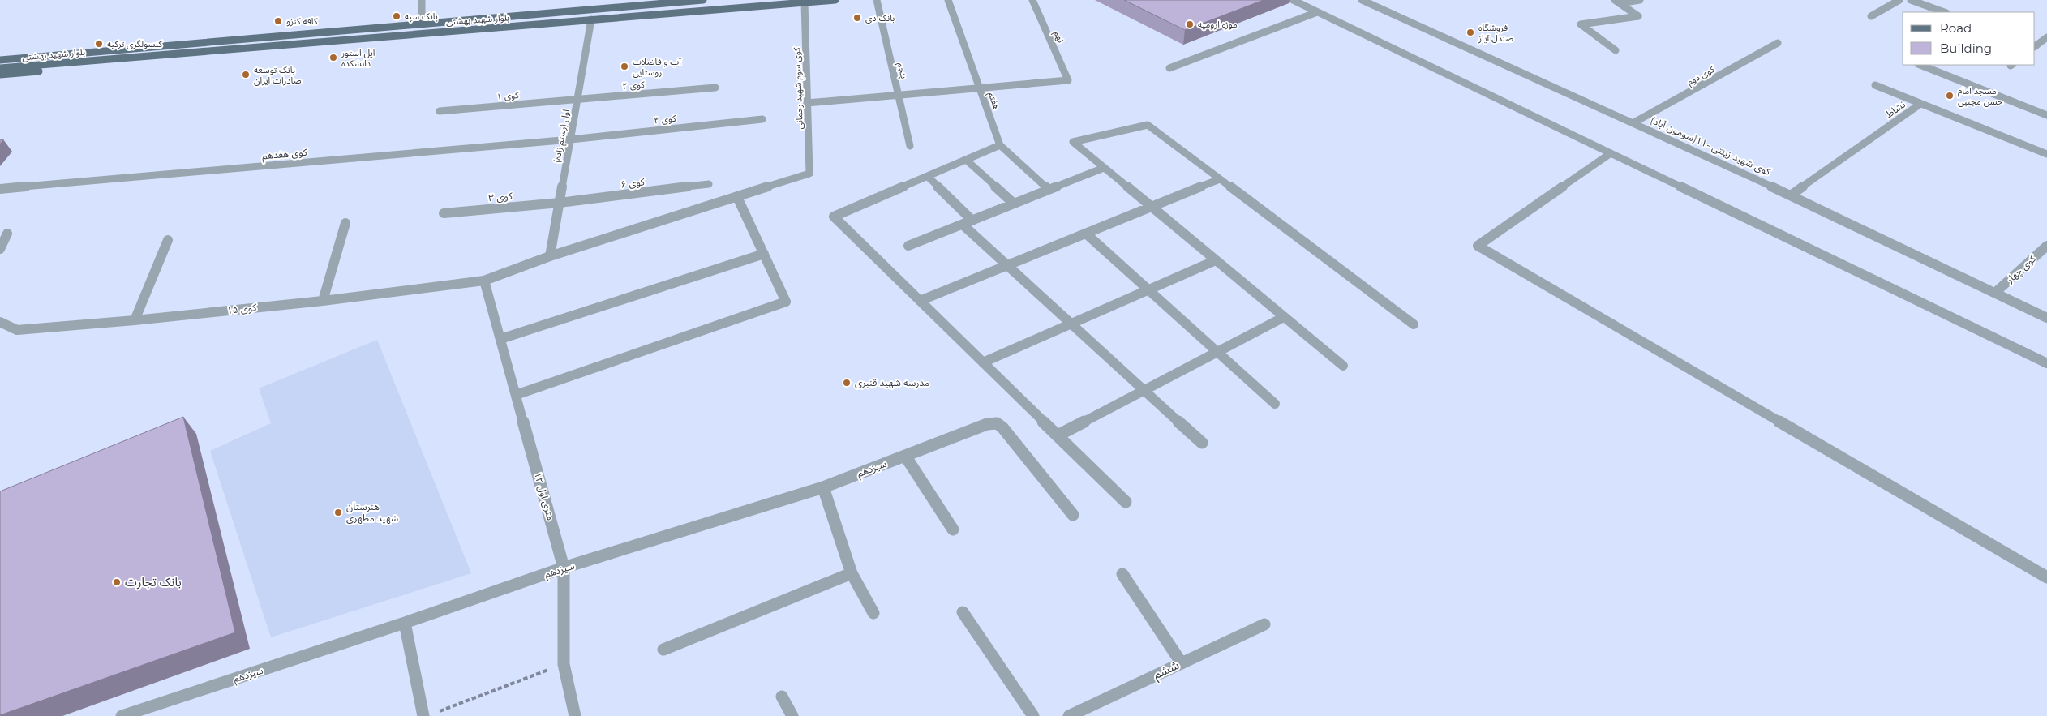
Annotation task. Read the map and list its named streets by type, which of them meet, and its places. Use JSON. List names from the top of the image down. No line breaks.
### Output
{"streets":{"main road":["بلوار شهید بهشتی"],"street":["نهم","پنجم","کوی دوم","کوی ۲","کوی سوم شهید رحمانی","کوی ۱","هفتم","نشاط","کوی ۴","اول (رستم زاده)","کوی شهید زینتی -۱۱(سومون آباد)","کوی هفدهم","کوی ۶","کوی ۳","کوی چهار","کوی ۱۵","سیزدهم","۱۲ متری اول","ششم"]},"crossings":[["بلوار شهید بهشتی","کوی سوم شهید رحمانی"],["بلوار شهید بهشتی","اول (رستم زاده)"],["نهم","هفتم"],["کوی دوم","کوی شهید زینتی -۱۱(سومون آباد)"],["کوی ۲","کوی ۱"],["کوی ۲","اول (رستم زاده)"],["کوی سوم شهید رحمانی","کوی ۱۵"],["کوی ۱","اول (رستم زاده)"],["نشاط","کوی شهید زینتی -۱۱(سومون آباد)"],["کوی ۴","اول (رستم زاده)"],["کوی ۴","کوی هفدهم"],["اول (رستم زاده)","کوی هفدهم"],["اول (رستم زاده)","کوی ۶"],["اول (رستم زاده)","کوی ۳"],["اول (رستم زاده)","کوی ۱۵"],["کوی شهید زینتی -۱۱(سومون آباد)","کوی چهار"],["کوی ۶","کوی ۳"],["کوی ۱۵","۱۲ متری اول"],["سیزدهم","۱۲ متری اول"]],"places":["بانک سپه","بانک دی","کافه کنزو","موزه ارومیه","فروشگاه صندل آیاز","کنسولگری ترکیه","اپل استور دانشکده","آب و فاضلاب روستایی","بانک توسعه صادرات ایران","مسجد امام حسن مجتبی","مدرسه شهید قنبری","هنرستان شهید مطهری","بانک تجارت"],"legend":["Road","Building"]}
